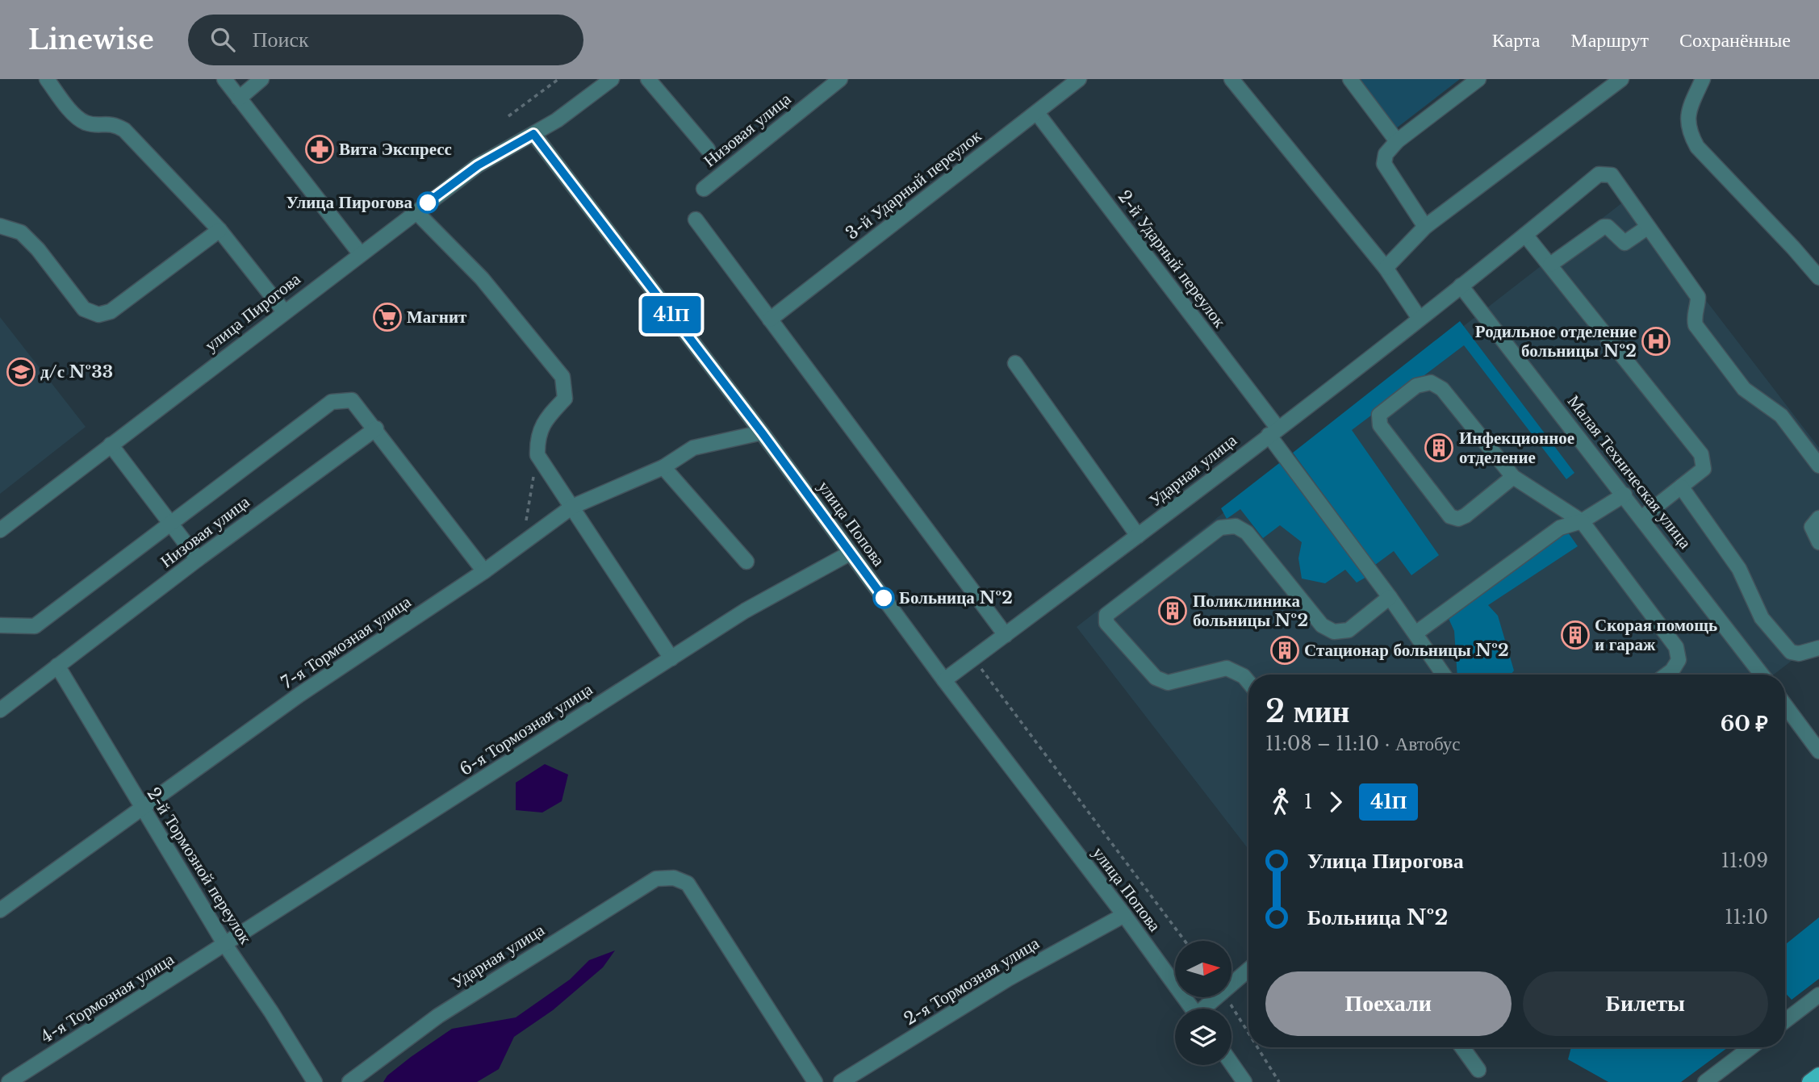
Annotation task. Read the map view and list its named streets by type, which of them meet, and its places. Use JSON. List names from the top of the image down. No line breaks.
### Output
{"streets":{"street":["Низовая улица","3-й Ударный переулок","2-й Ударный переулок","улица Пирогова","Ударная улица","Малая Техническая улица","улица Попова","7-я Тормозная улица","6-я Тормозная улица","2-й Тормозной переулок","2-я Тормозная улица","4-я Тормозная улица"]},"crossings":[["Низовая улица","2-й Тормозной переулок"],["3-й Ударный переулок","2-й Ударный переулок"],["2-й Ударный переулок","Ударная улица"],["улица Пирогова","улица Попова"],["Ударная улица","Малая Техническая улица"],["Ударная улица","улица Попова"],["улица Попова","7-я Тормозная улица"],["улица Попова","6-я Тормозная улица"],["улица Попова","2-я Тормозная улица"],["7-я Тормозная улица","2-й Тормозной переулок"],["6-я Тормозная улица","2-й Тормозной переулок"],["6-я Тормозная улица","4-я Тормозная улица"],["2-й Тормозной переулок","4-я Тормозная улица"]],"places":{"pharmacy":["Вита Экспресс"],"other":["Улица Пирогова","Больница №2"],"supermarket":["Магнит"],"hospital":["Родильное отделение больницы №2"],"school or university":["д/с №33"],"building":["Инфекционное отделение","Поликлиника больницы №2","Скорая помощь и гараж","Стационар больницы №2"]},"lines":["bus line 41П"],"north":"right","page":{"header":"Linewise","search":"Поиск","nav":["Карта","Маршрут","Сохранённые"],"on_map":"41П","heading":["2 мин","11:08 – 11:10 · Автобус","60 ₽"],"legs":["1","41П"],"list":[{"name":"Улица Пирогова","value":"11:09"},{"name":"Больница №2","value":"11:10"}],"buttons":["Поехали","Билеты"]}}
